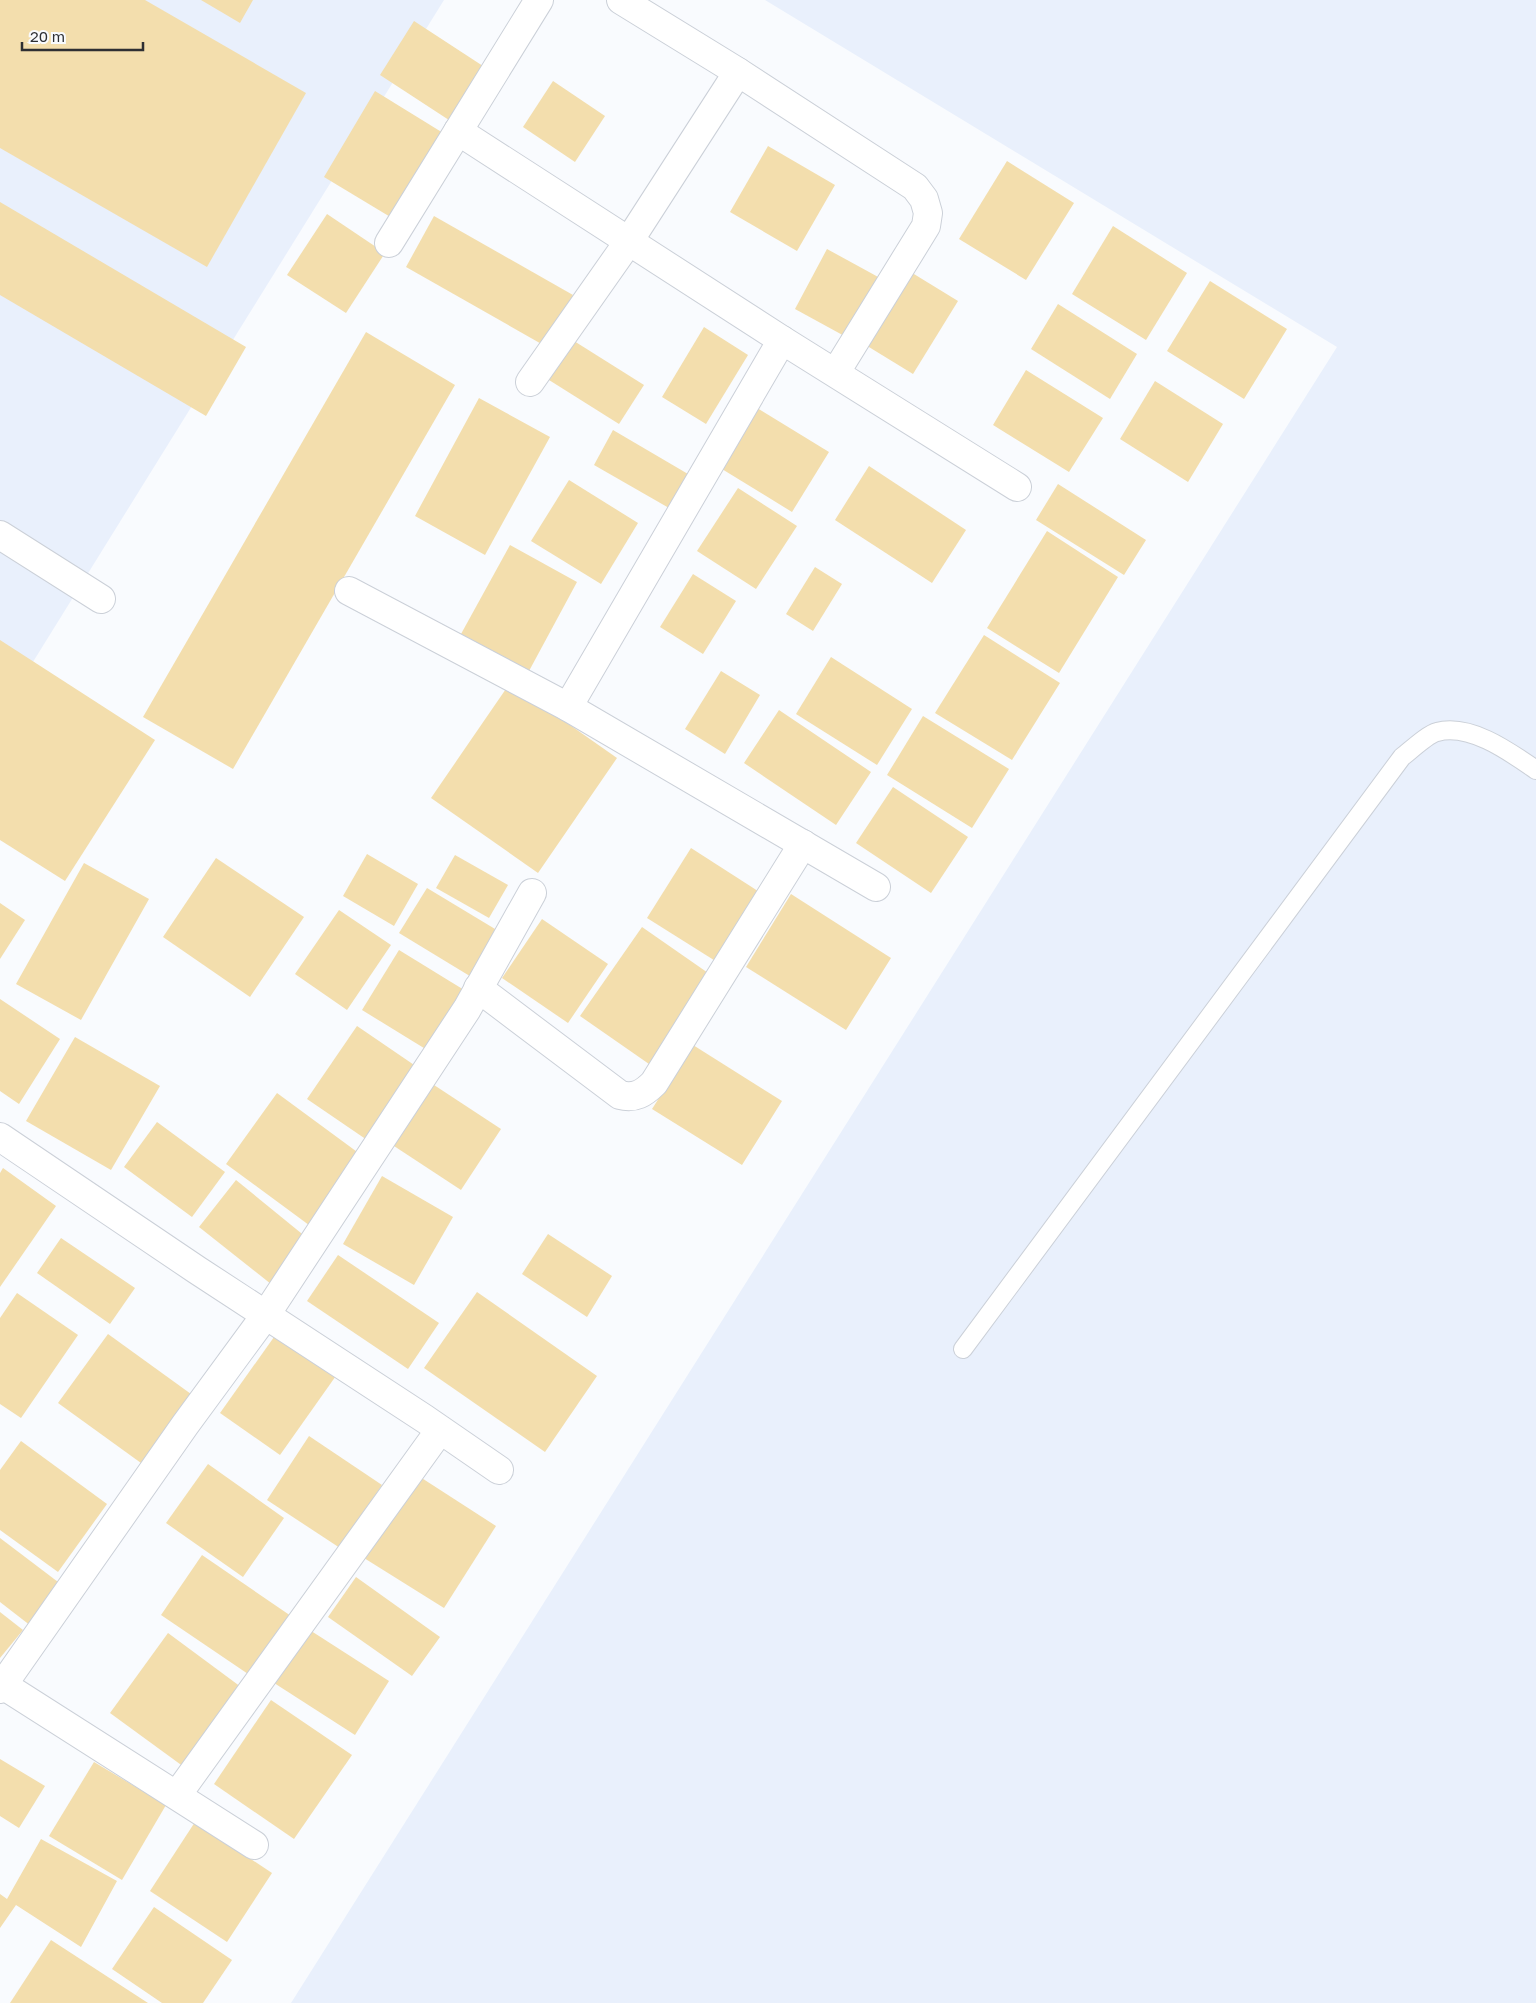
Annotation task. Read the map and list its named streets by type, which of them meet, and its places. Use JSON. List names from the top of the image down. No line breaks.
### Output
{"scale_bar":"20 m"}
